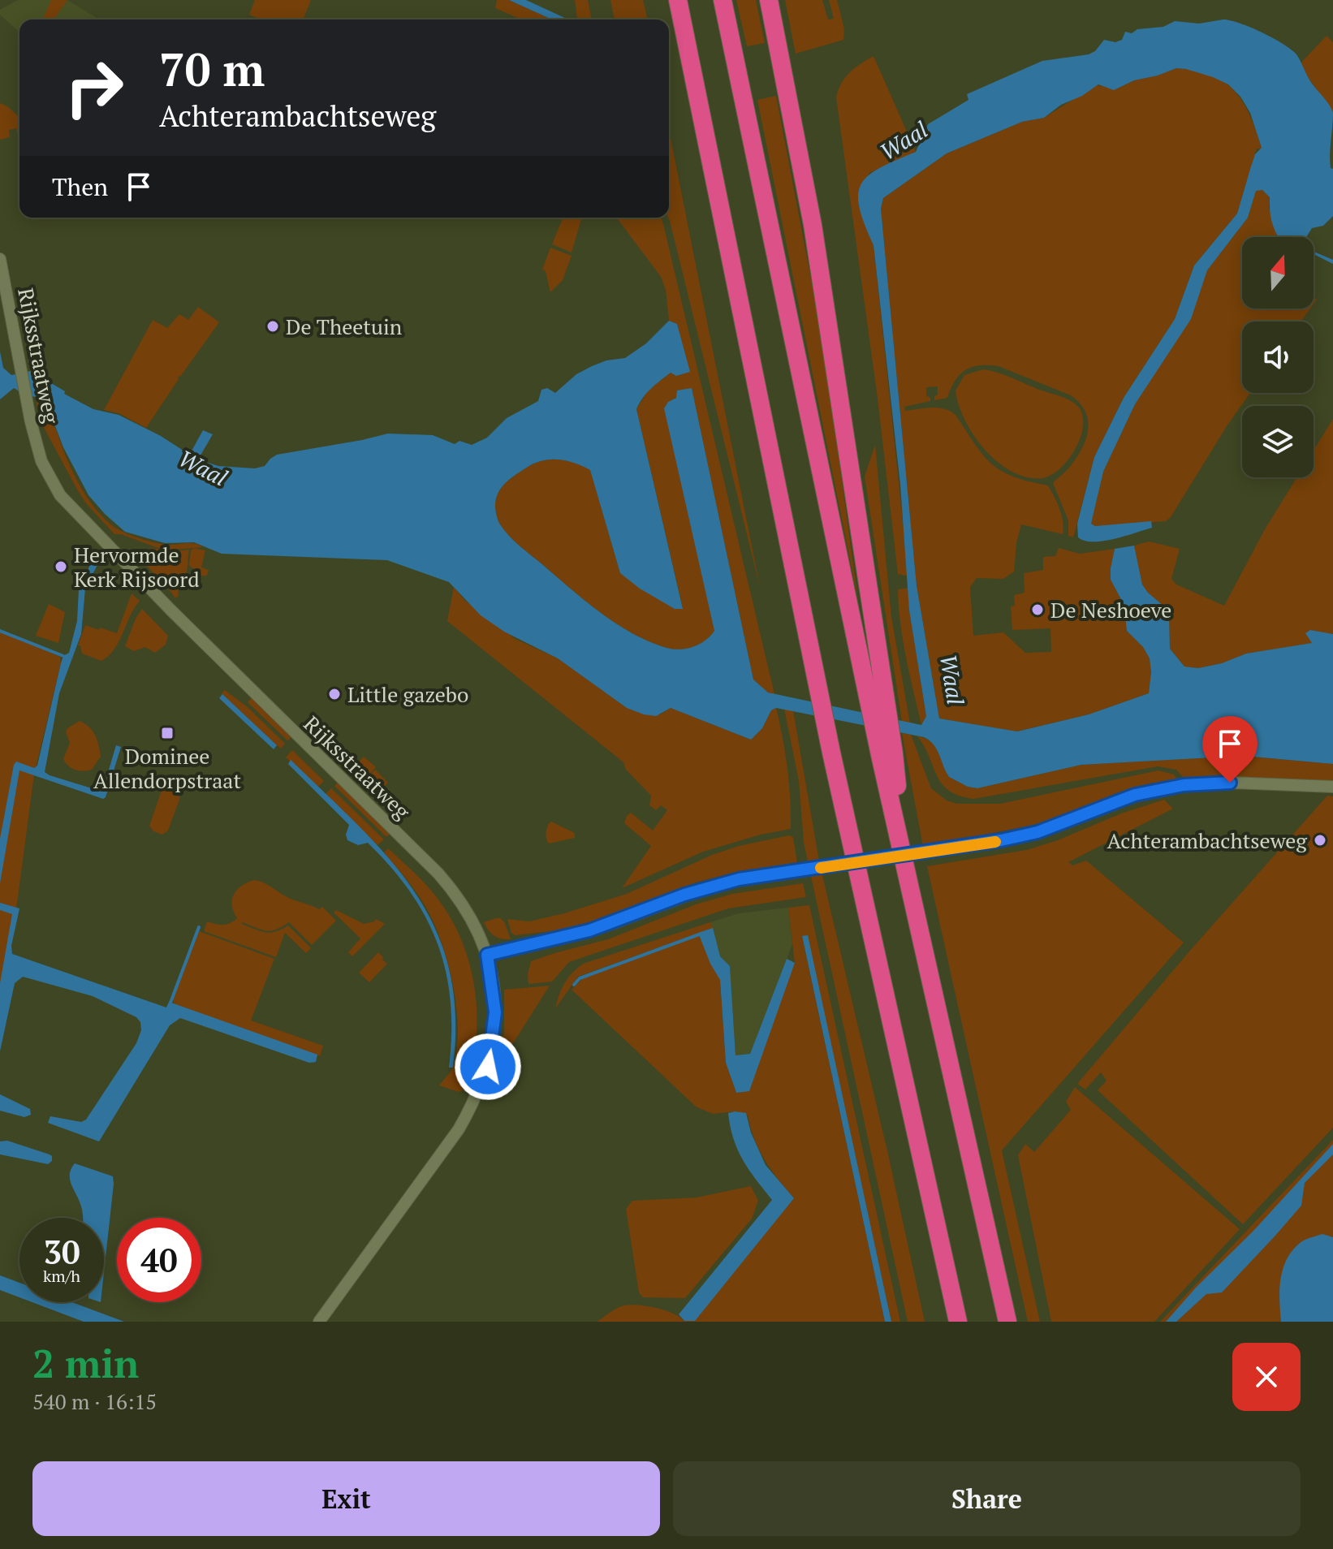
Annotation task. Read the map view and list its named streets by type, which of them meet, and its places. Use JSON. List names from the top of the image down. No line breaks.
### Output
{"streets":{"street":["Rijksstraatweg"]},"water":["Waal"],"places":{"other":["De Theetuin","Hervormde Kerk Rijsoord","De Neshoeve","Little gazebo","Achterambachtseweg"],"transit":["Dominee Allendorpstraat"]},"north":"top","page":{"turn":["70 m","Achterambachtseweg"],"then":"Then","speed":"30 km/h","limit":"40","heading":["2 min","540 m · 16:15"],"buttons":["Exit","Share"]}}
